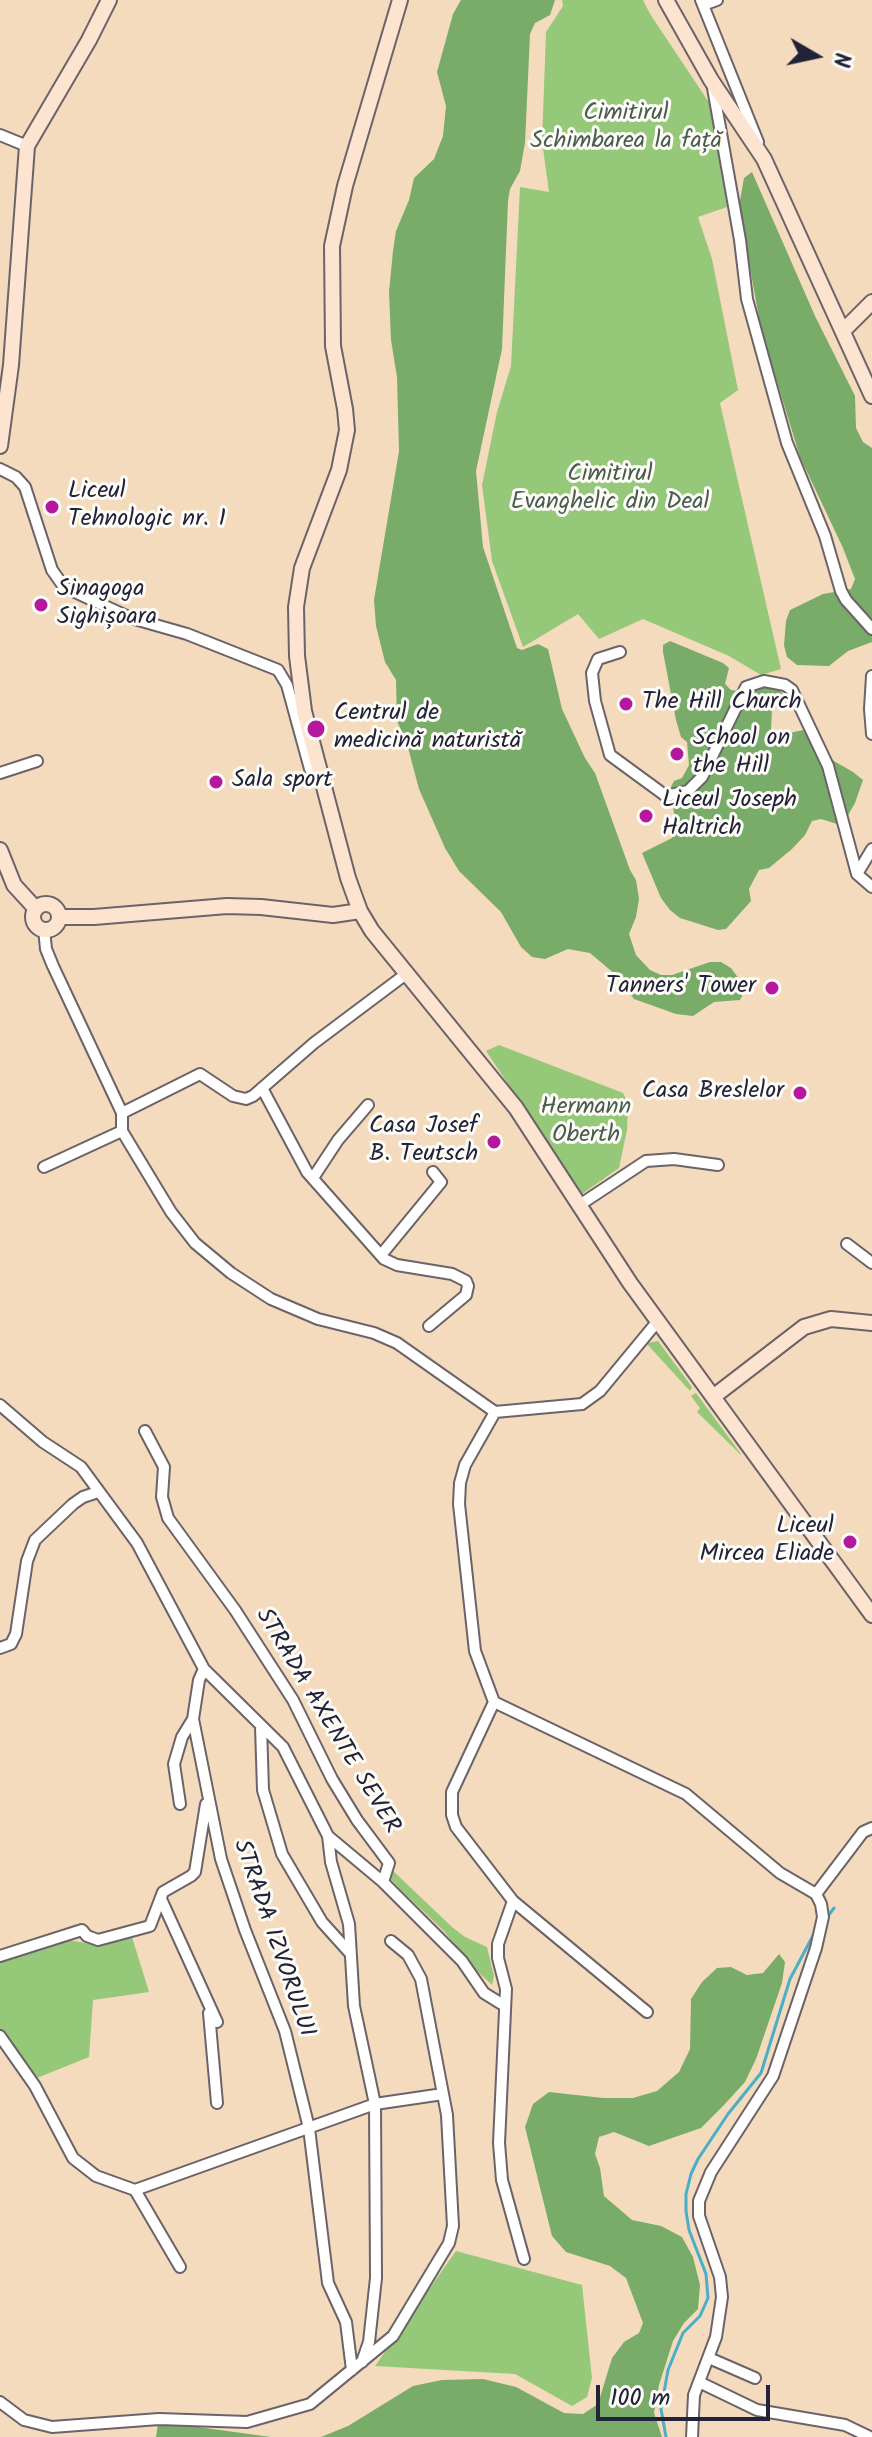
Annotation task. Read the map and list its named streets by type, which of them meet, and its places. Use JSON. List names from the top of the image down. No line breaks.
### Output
{"streets":{"street":["STRADA AXENTE SEVER","STRADA IZVORULUI"]},"parks":["Cimitirul Schimbarea la față","Cimitirul Evanghelic din Deal","Hermann Oberth"],"places":["Liceul Tehnologic nr. 1","Sinagoga Sighișoara","The Hill Church","Centrul de medicină naturistă","School on the Hill","Sala sport","Liceul Joseph Haltrich","Tanners' Tower","Casa Breslelor","Casa Josef B. Teutsch","Liceul Mircea Eliade"],"scale_bar":"100 m","north":"right"}
